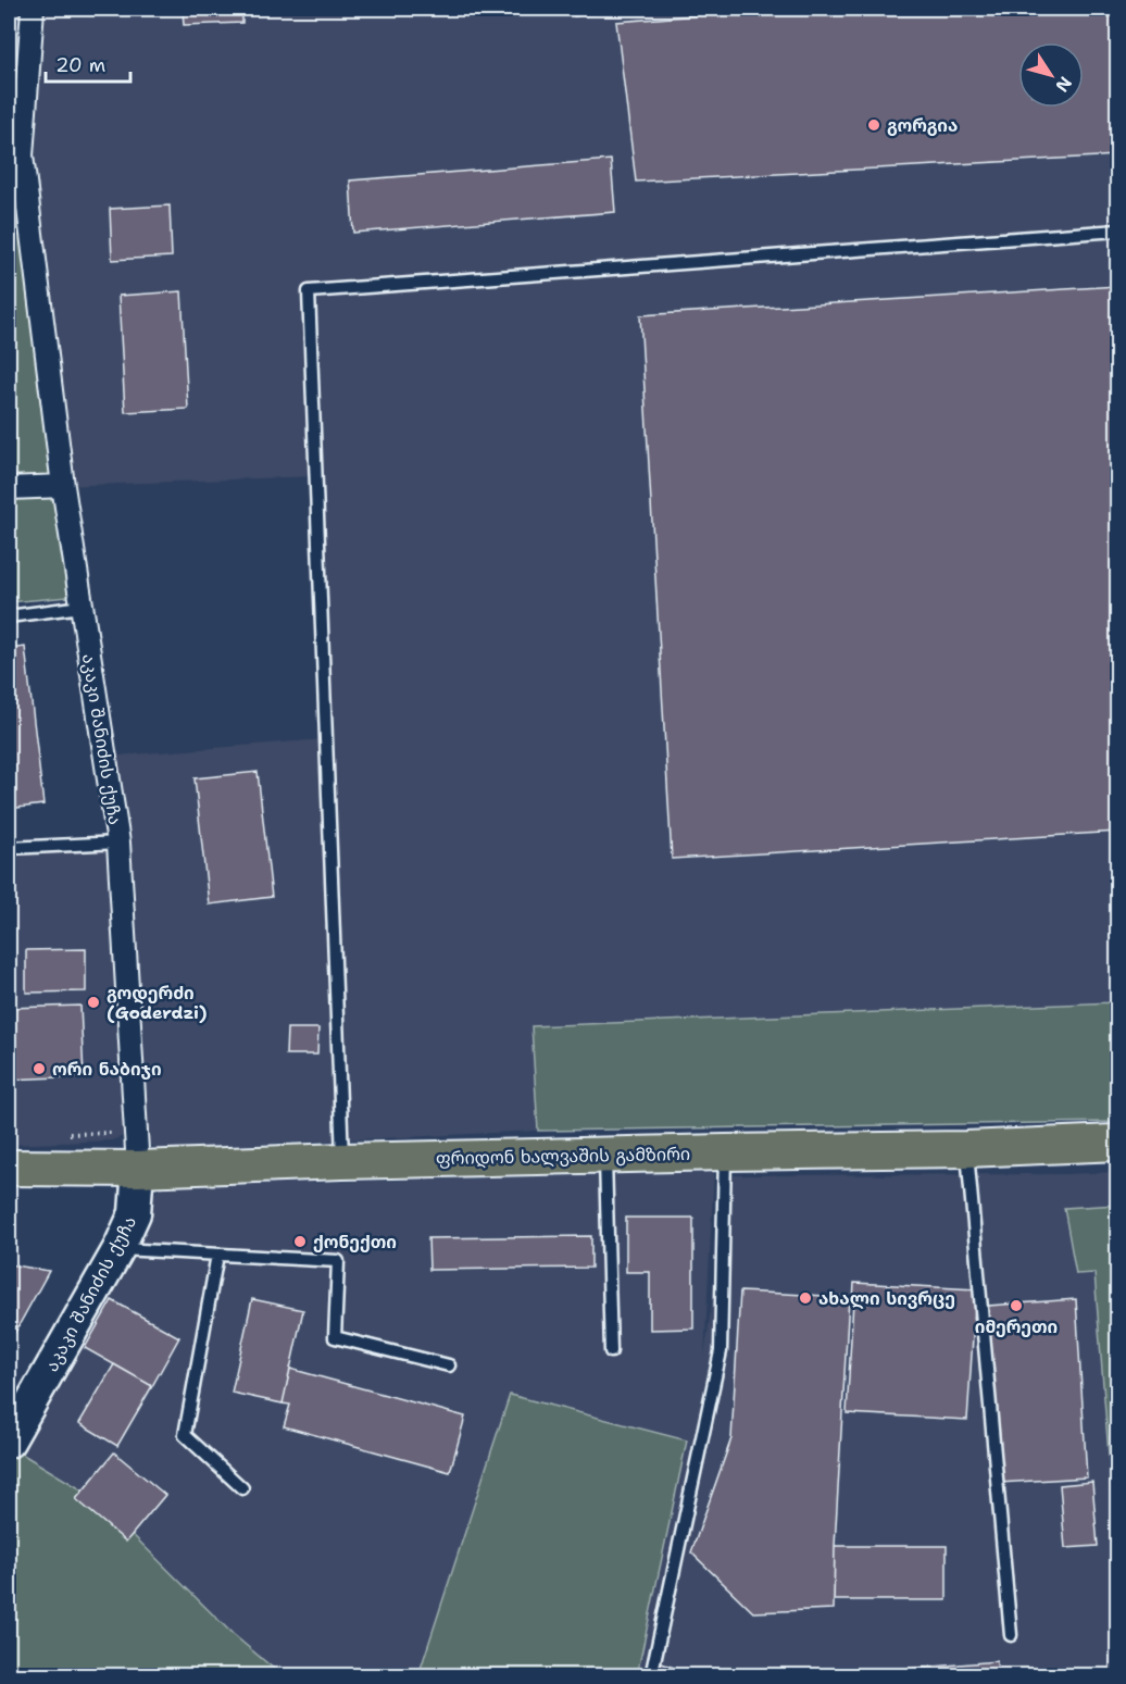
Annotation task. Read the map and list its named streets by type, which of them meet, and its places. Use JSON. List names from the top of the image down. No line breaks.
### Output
{"streets":{"main road":["ფრიდონ ხალვაშის გამზირი"],"street":["აკაკი შანიძის ქუჩა"]},"crossings":[["აკაკი შანიძის ქუჩა","ფრიდონ ხალვაშის გამზირი"]],"places":["გორგია","გოდერძი (Goderdzi)","ორი ნაბიჯი","ქონექთი","ახალი სივრცე","იმერეთი"],"scale_bar":"20 m","north":"bottom right"}
